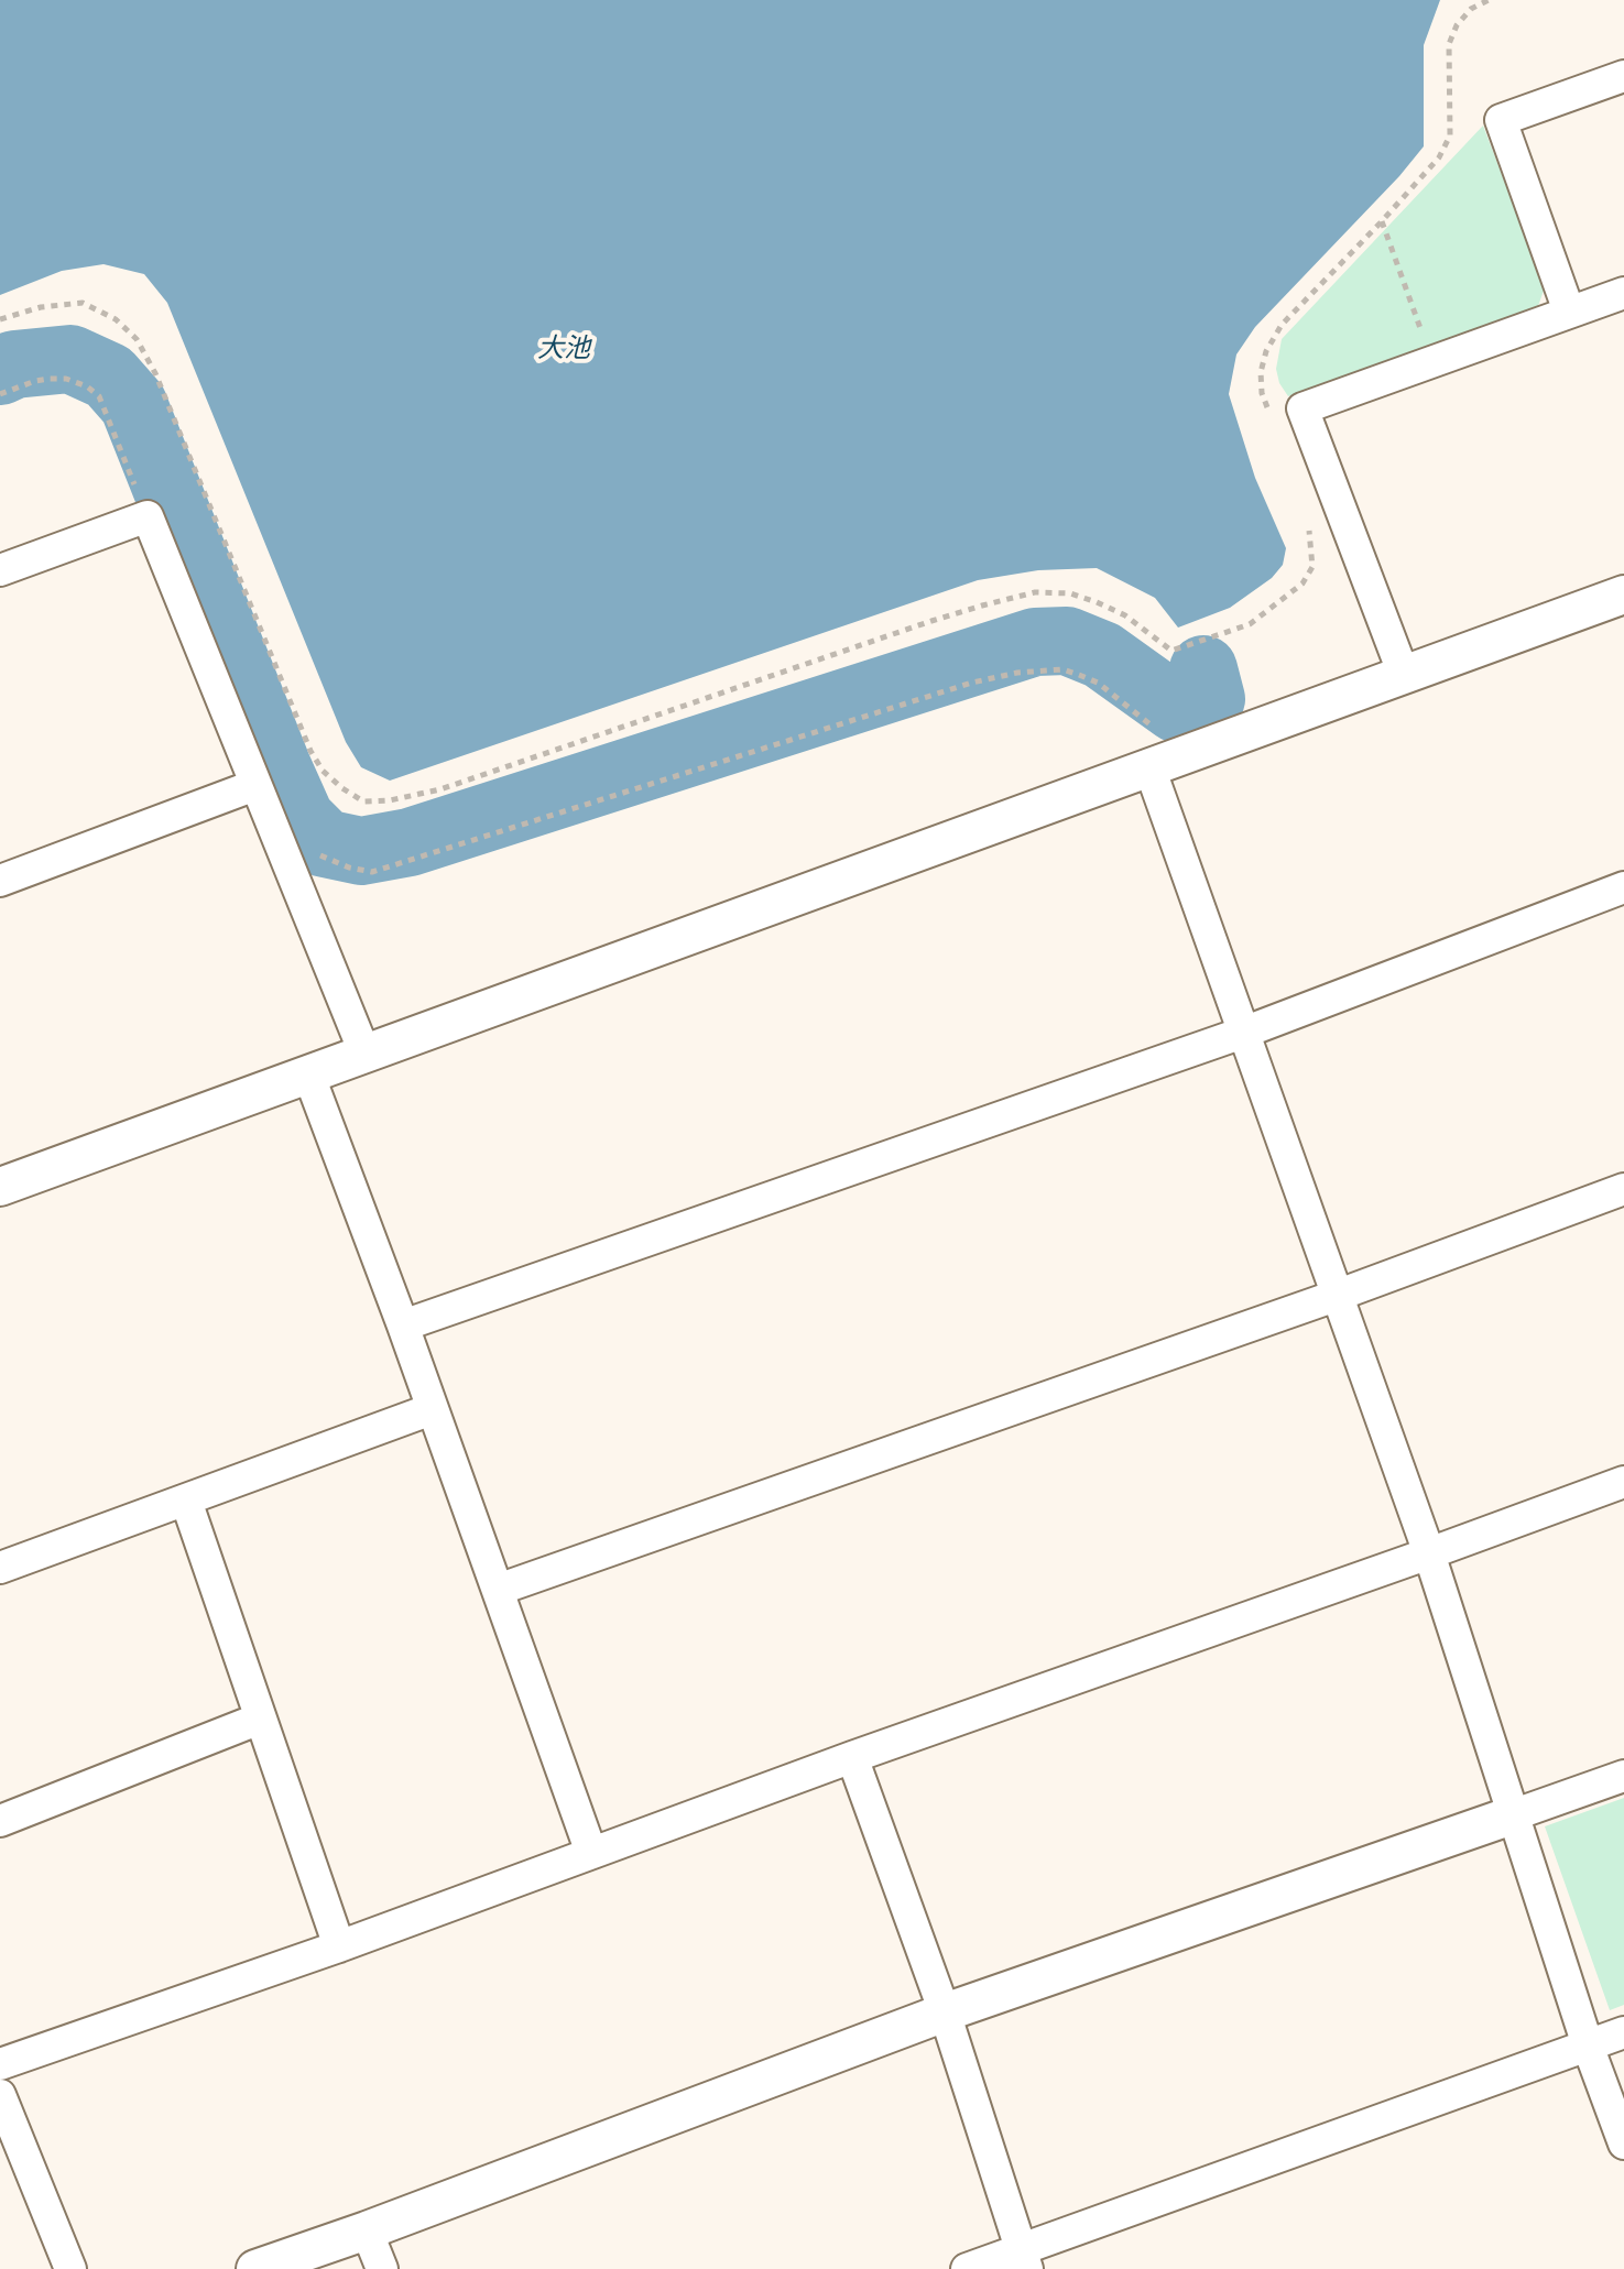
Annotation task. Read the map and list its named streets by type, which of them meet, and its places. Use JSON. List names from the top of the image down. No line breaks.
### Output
{"water":["大池"]}
